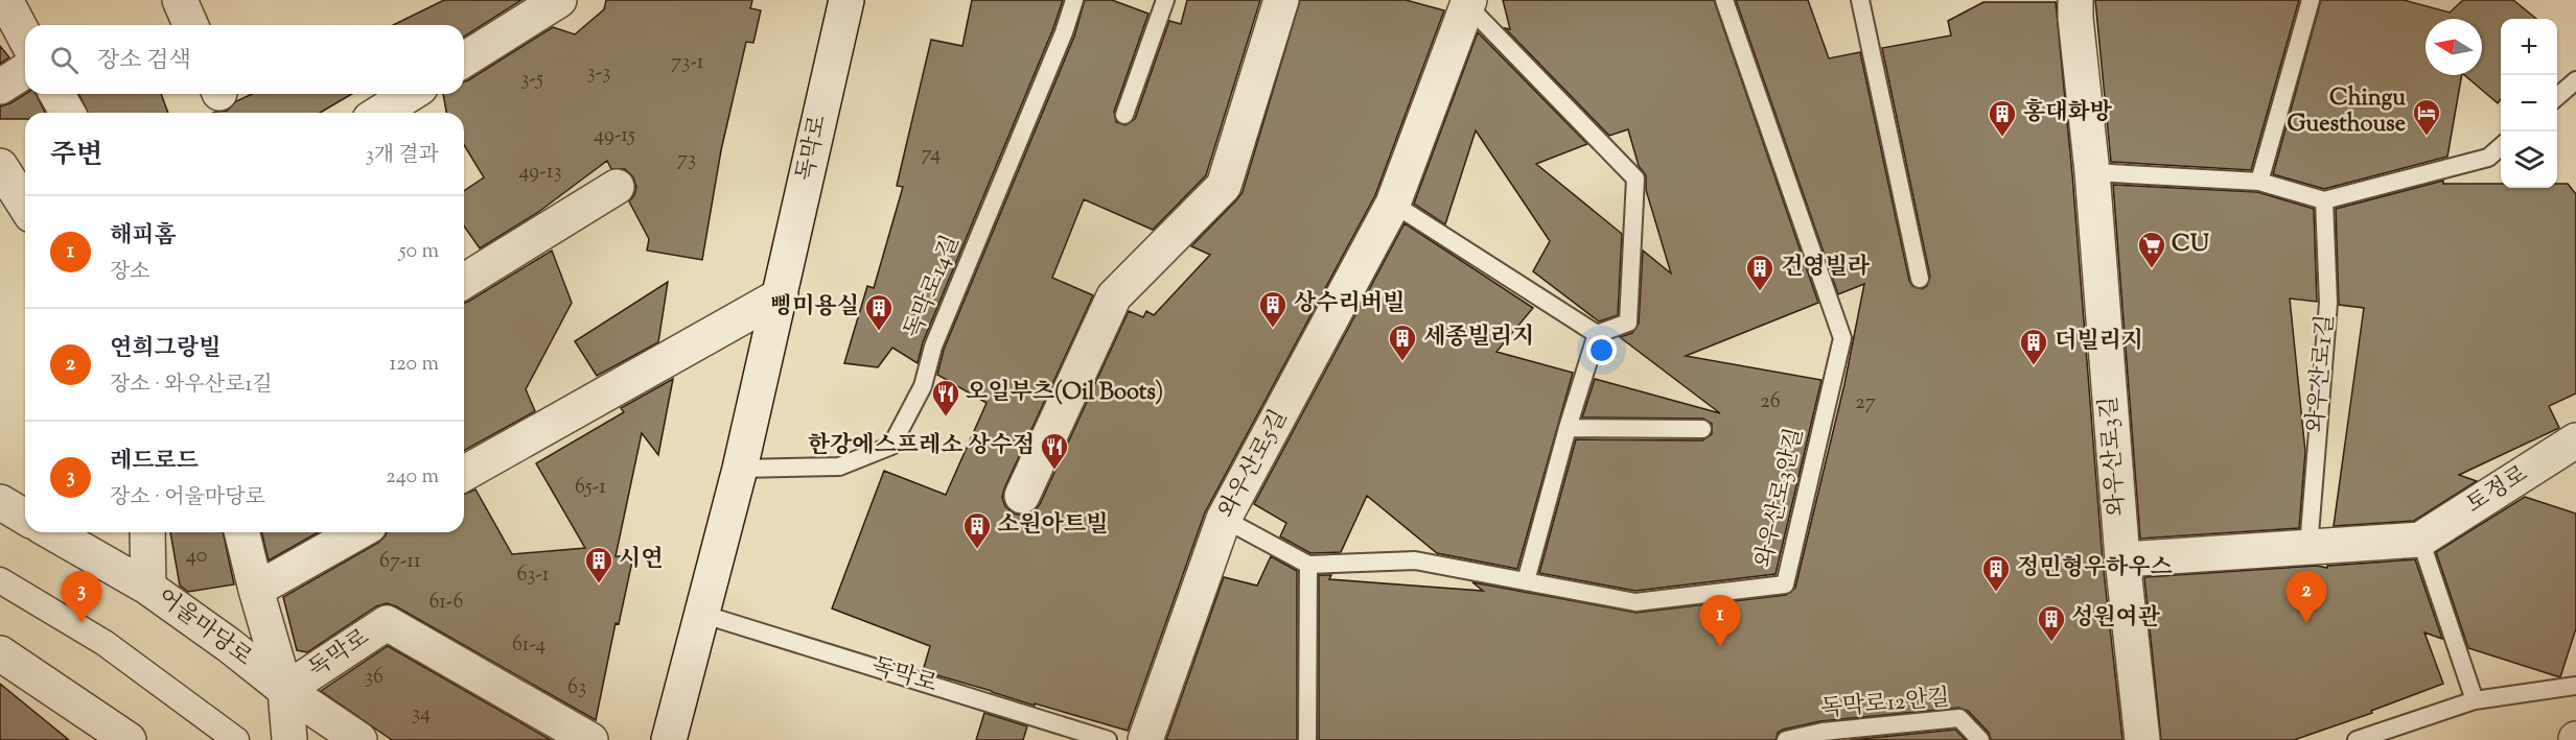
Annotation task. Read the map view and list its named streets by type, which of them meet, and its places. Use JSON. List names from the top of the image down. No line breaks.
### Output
{"streets":{"street":["독막로","와우산로3길","와우산로5길","토정로","어울마당로"],"lane":["독막로14길","와우산로1길","와우산로3안길","독막로12안길"]},"crossings":[["독막로","독막로14길"],["독막로","어울마당로"]],"places":{"hotel":["Chingu Guesthouse"],"building":["홍대화방","건영빌라","상수리버빌","삥미용실","세종빌리지","더빌리지","소원아트빌","시연","정민형우하우스","성원여관"],"supermarket":["CU"],"restaurant":["오일부츠(Oil Boots)","한강에스프레소 상수점"]},"house_numbers":["73-1","3-3","3-5","49-15","74","73","49-13","26","27","65-1","40","67-11","63-1","61-6","61-4","36","63","34"],"north":"left","page":{"map_buttons":["+","−"],"search":"장소 검색","heading":["주변","3개 결과"],"list":[{"mark":"1","name":"해피홈","note":"장소","value":"50 m"},{"mark":"2","name":"연희그랑빌","note":"장소 · 와우산로1길","value":"120 m"},{"mark":"3","name":"레드로드","note":"장소 · 어울마당로","value":"240 m"}],"pins":["2","3","1"]}}
